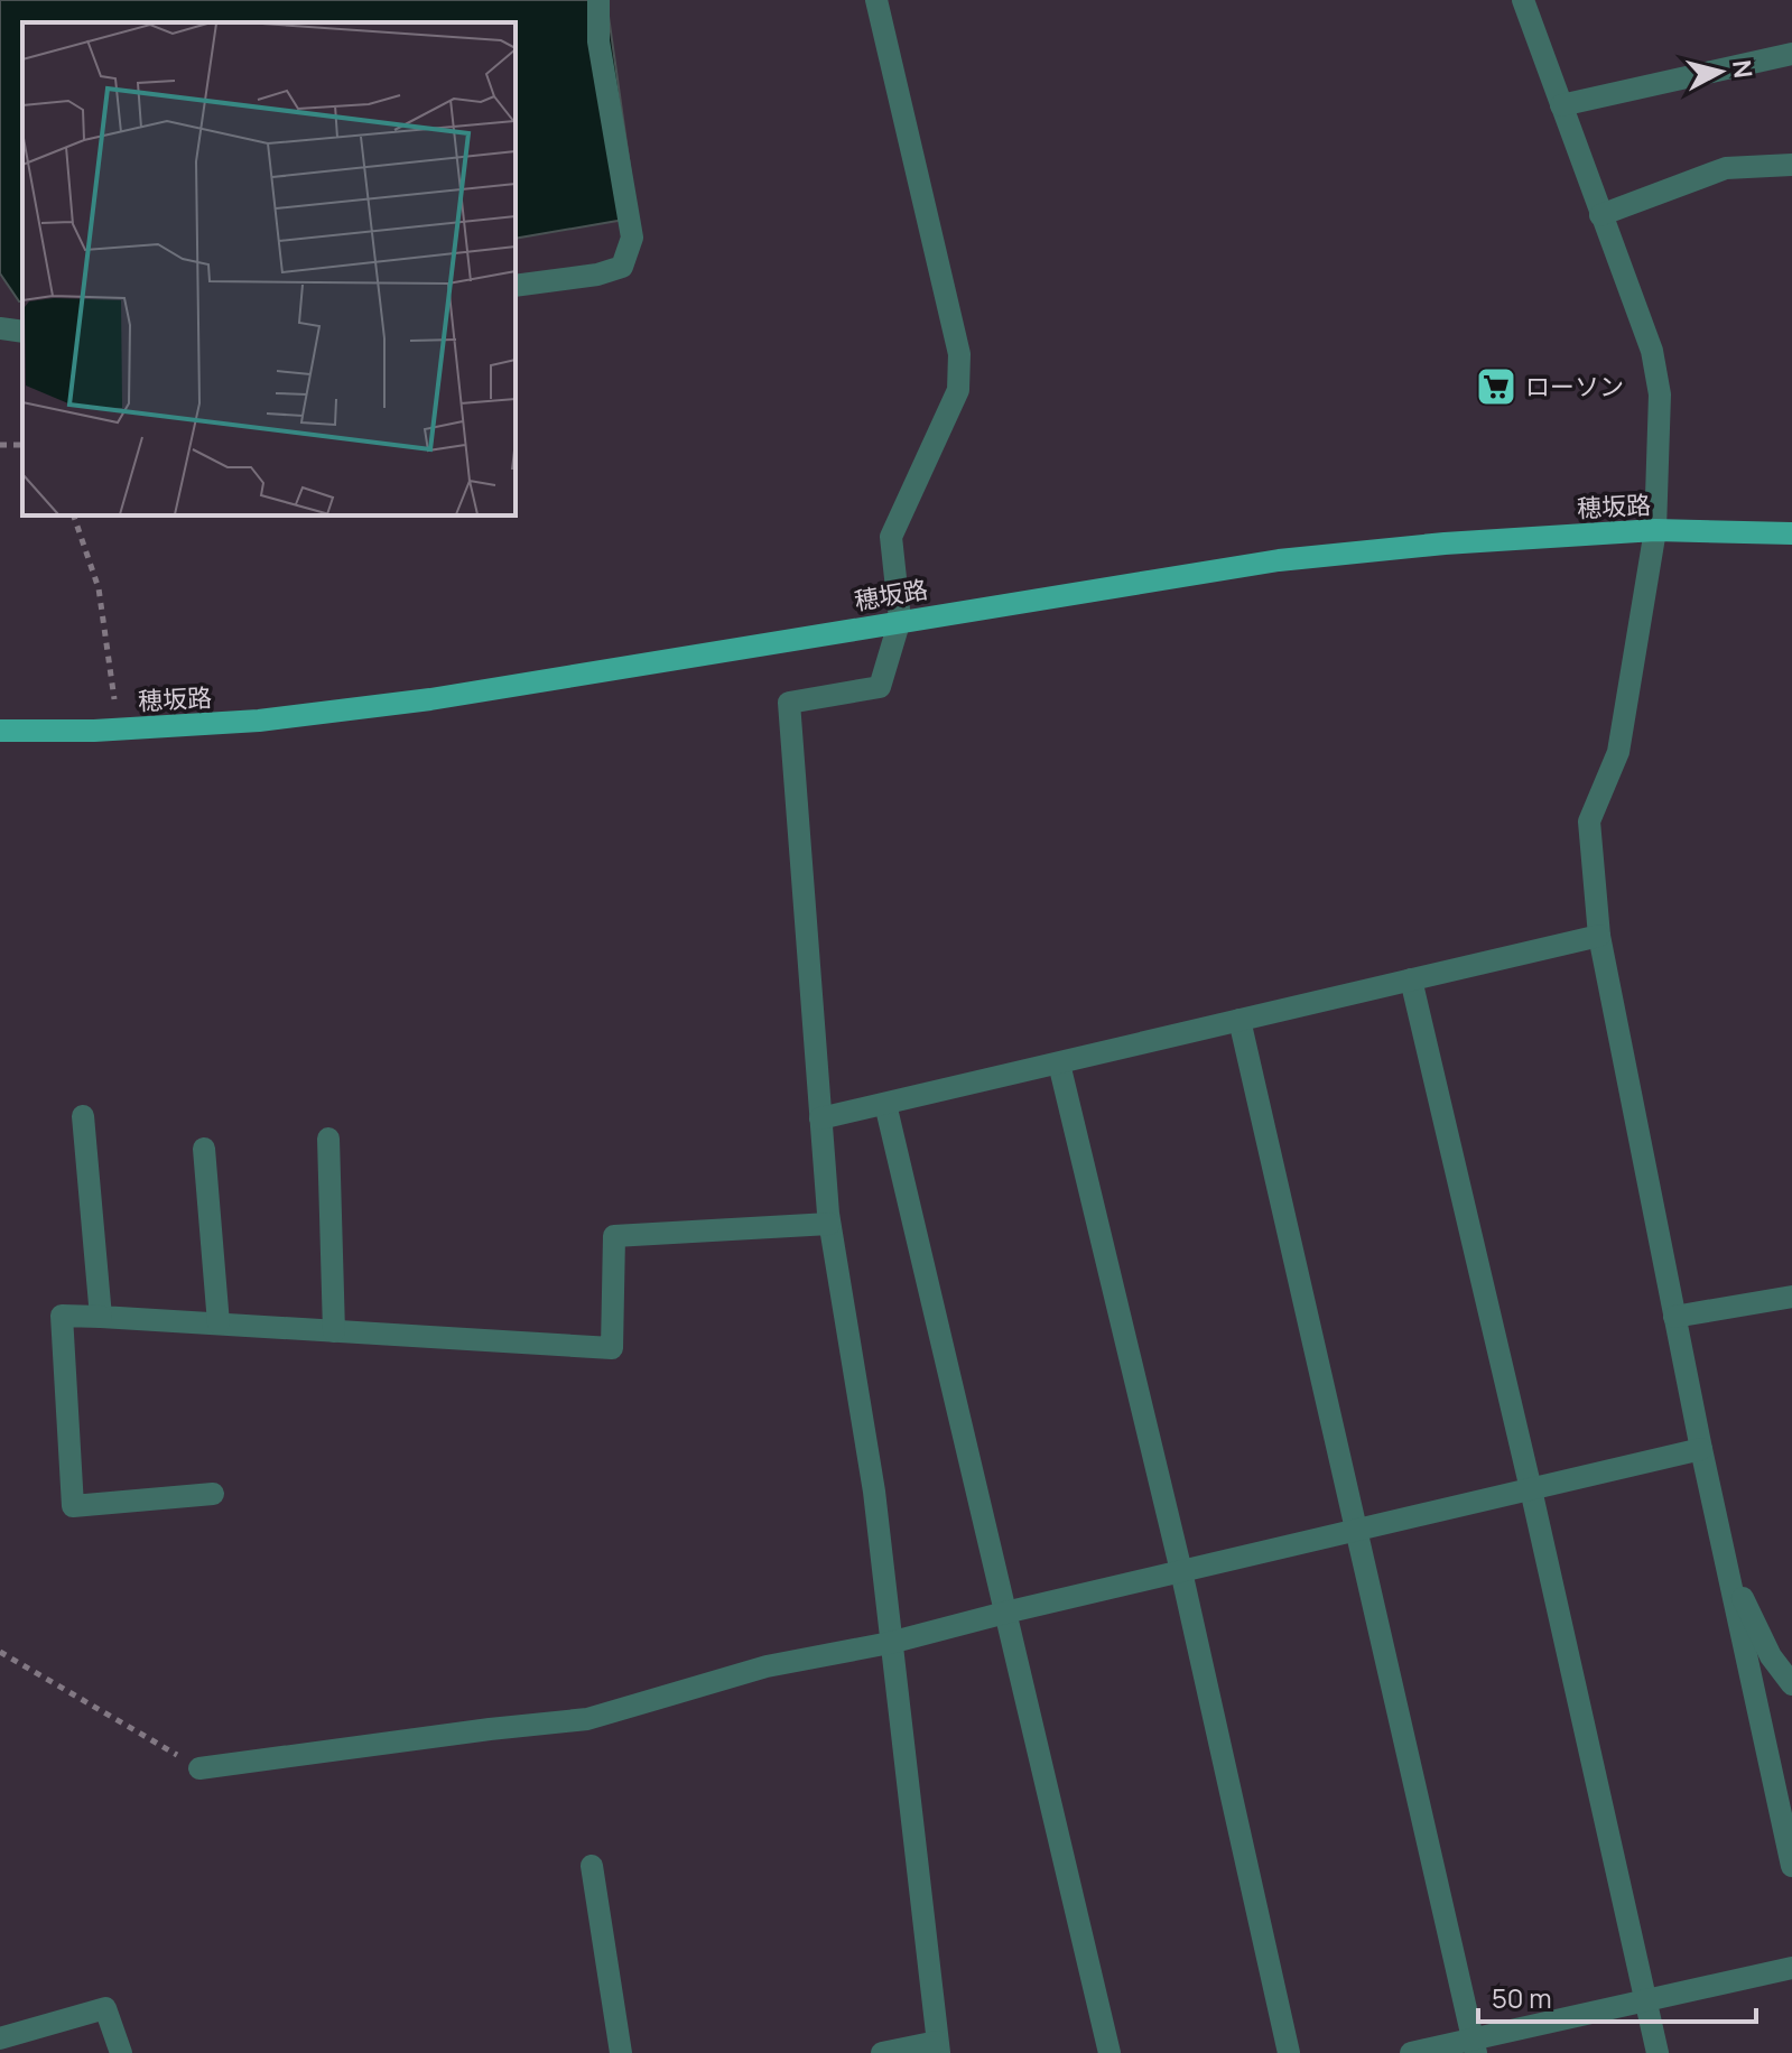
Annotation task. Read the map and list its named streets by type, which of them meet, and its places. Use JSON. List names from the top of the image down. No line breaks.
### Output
{"streets":{"main road":["穂坂路"]},"places":{"supermarket":["ローソン"]},"scale_bar":"50 m","north":"right"}
